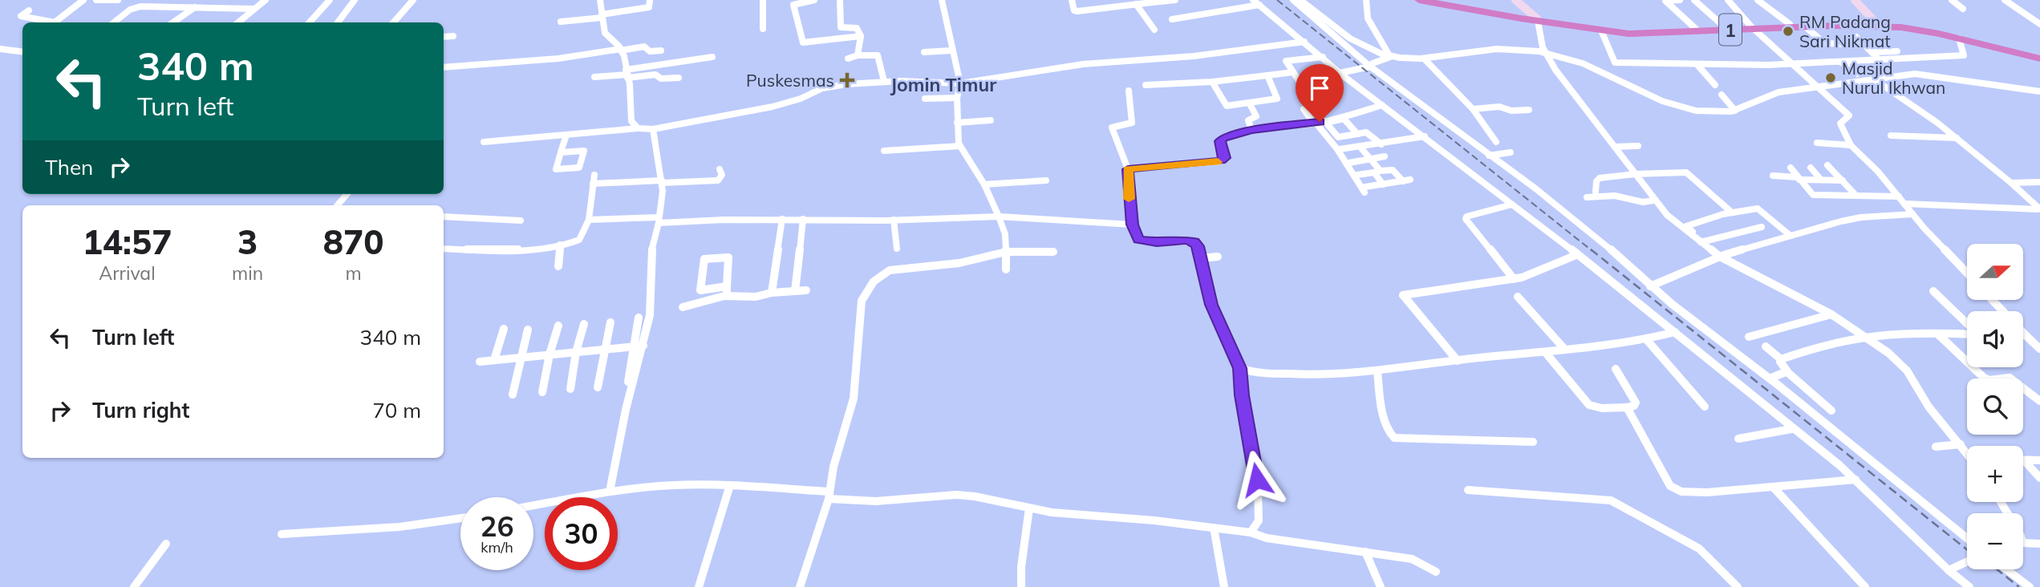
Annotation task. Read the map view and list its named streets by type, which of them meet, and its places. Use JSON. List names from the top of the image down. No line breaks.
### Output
{"streets":{"highway":["1"]},"districts":["Jomin Timur"],"places":{"other":["RM Padang Sari Nikmat","Masjid Nurul Ikhwan"],"health":["Puskesmas"]},"north":"right","page":{"turn":["340 m","Turn left"],"then":"Then","eta":["14:57","Arrival","3","min","870","m"],"map_buttons":["+","−"],"list":[{"name":"Turn left","value":"340 m"},{"name":"Turn right","value":"70 m"}],"speed":"26 km/h","limit":"30"}}
